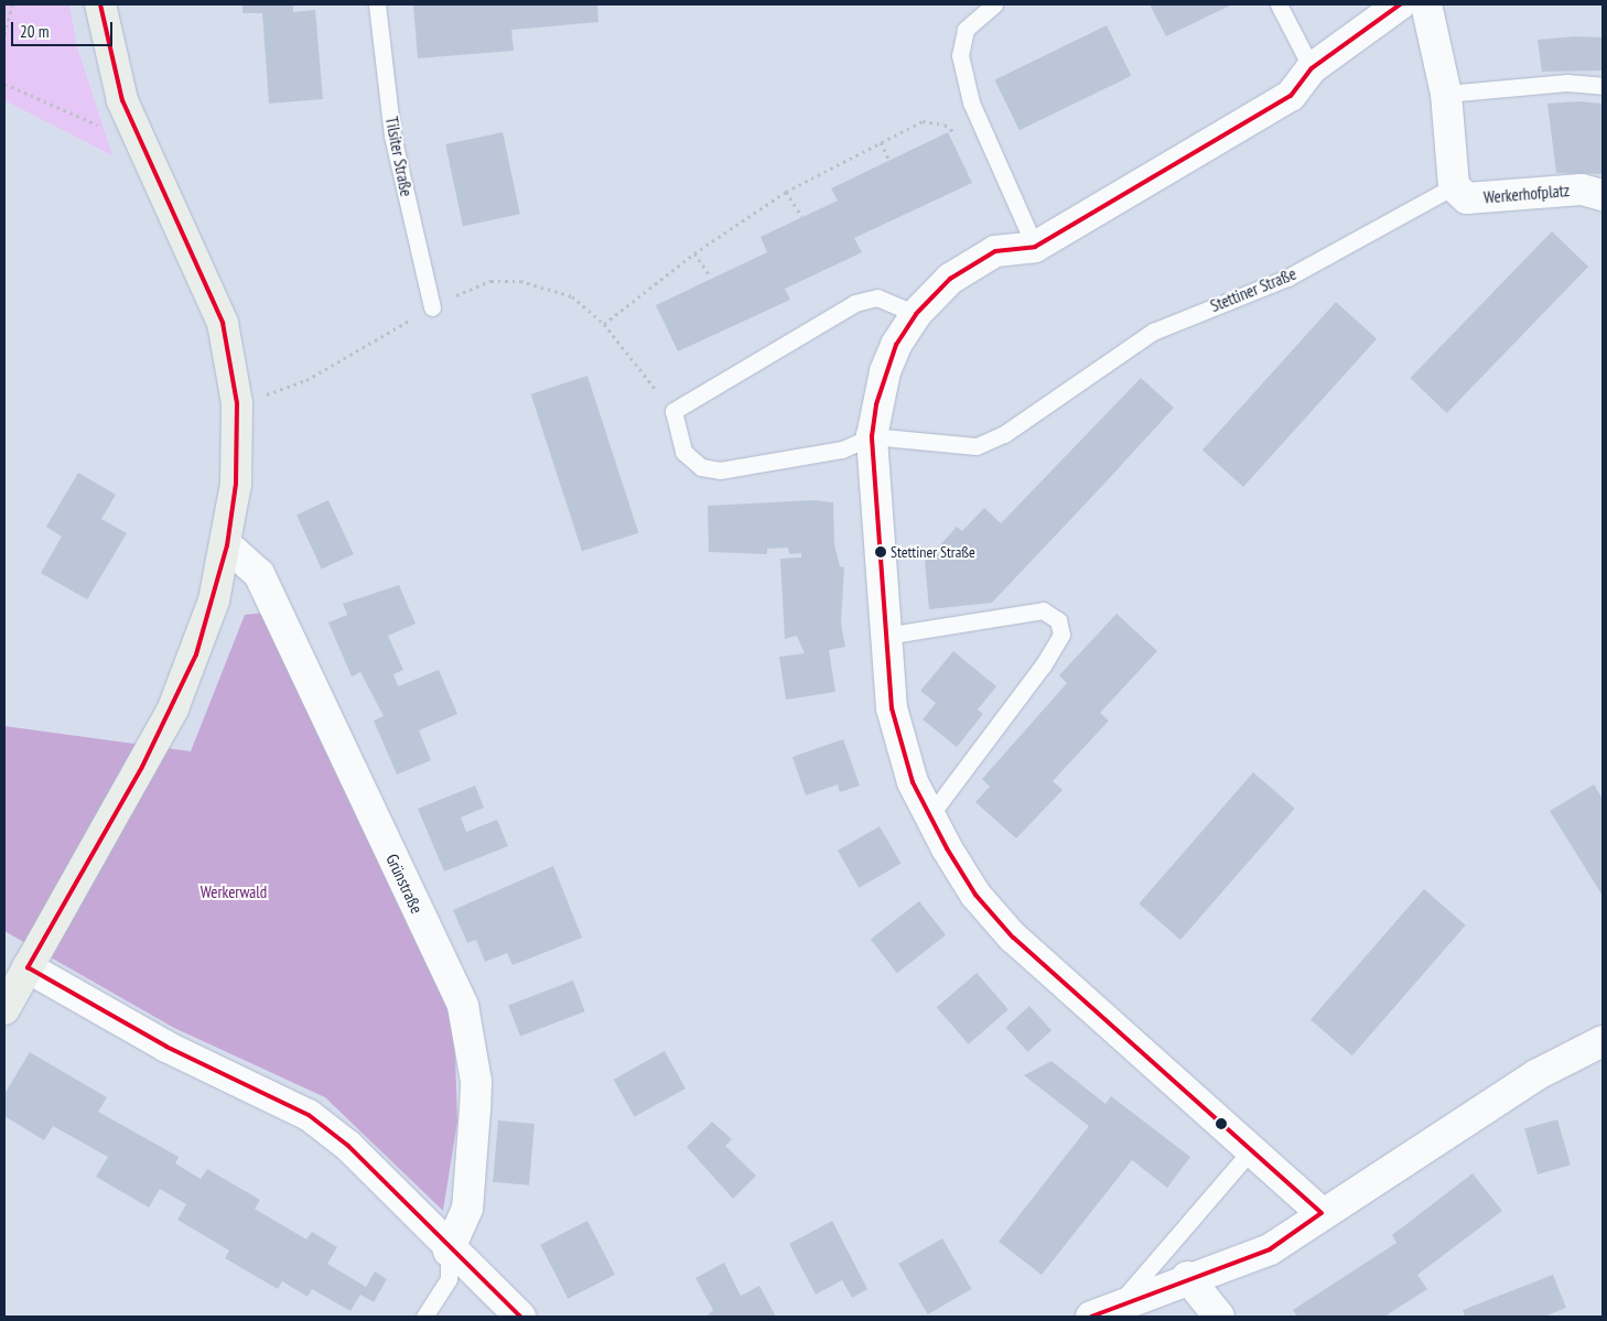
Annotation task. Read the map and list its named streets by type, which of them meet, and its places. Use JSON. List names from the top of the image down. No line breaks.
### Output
{"streets":{"street":["Werkerhofplatz","Grünstraße"],"lane":["Tilsiter Straße","Stettiner Straße"]},"crossings":[["Werkerhofplatz","Stettiner Straße"]],"parks":["Werkerwald"],"places":["Stettiner Straße"],"scale_bar":"20 m"}
